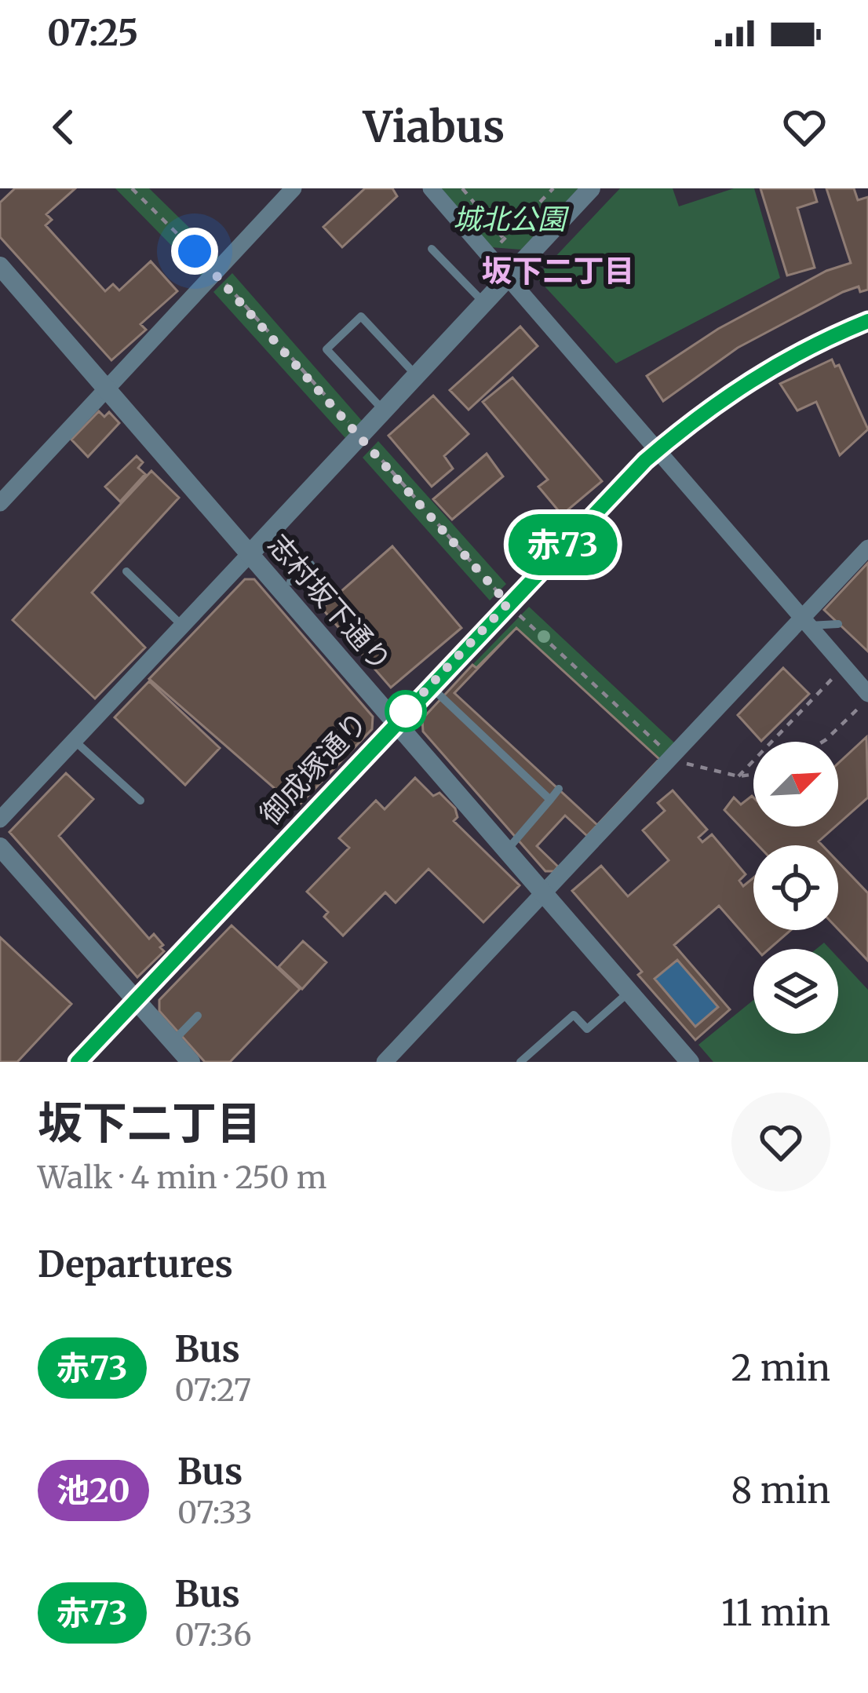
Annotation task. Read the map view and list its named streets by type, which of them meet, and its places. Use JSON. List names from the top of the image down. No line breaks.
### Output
{"streets":{"street":["志村坂下通り","御成塚通り"]},"crossings":[["志村坂下通り","御成塚通り"]],"districts":["坂下二丁目"],"parks":["城北公園"],"lines":["bus line 赤73"],"north":"top right","page":{"status":"07:25","header":"Viabus","on_map":"赤73","heading":[["坂下二丁目","Walk · 4 min · 250 m"],"Departures"],"list":[{"mark":"赤73","name":"Bus","note":"07:27","value":"2 min"},{"mark":"池20","name":"Bus","note":"07:33","value":"8 min"},{"mark":"赤73","name":"Bus","note":"07:36","value":"11 min"}]}}
